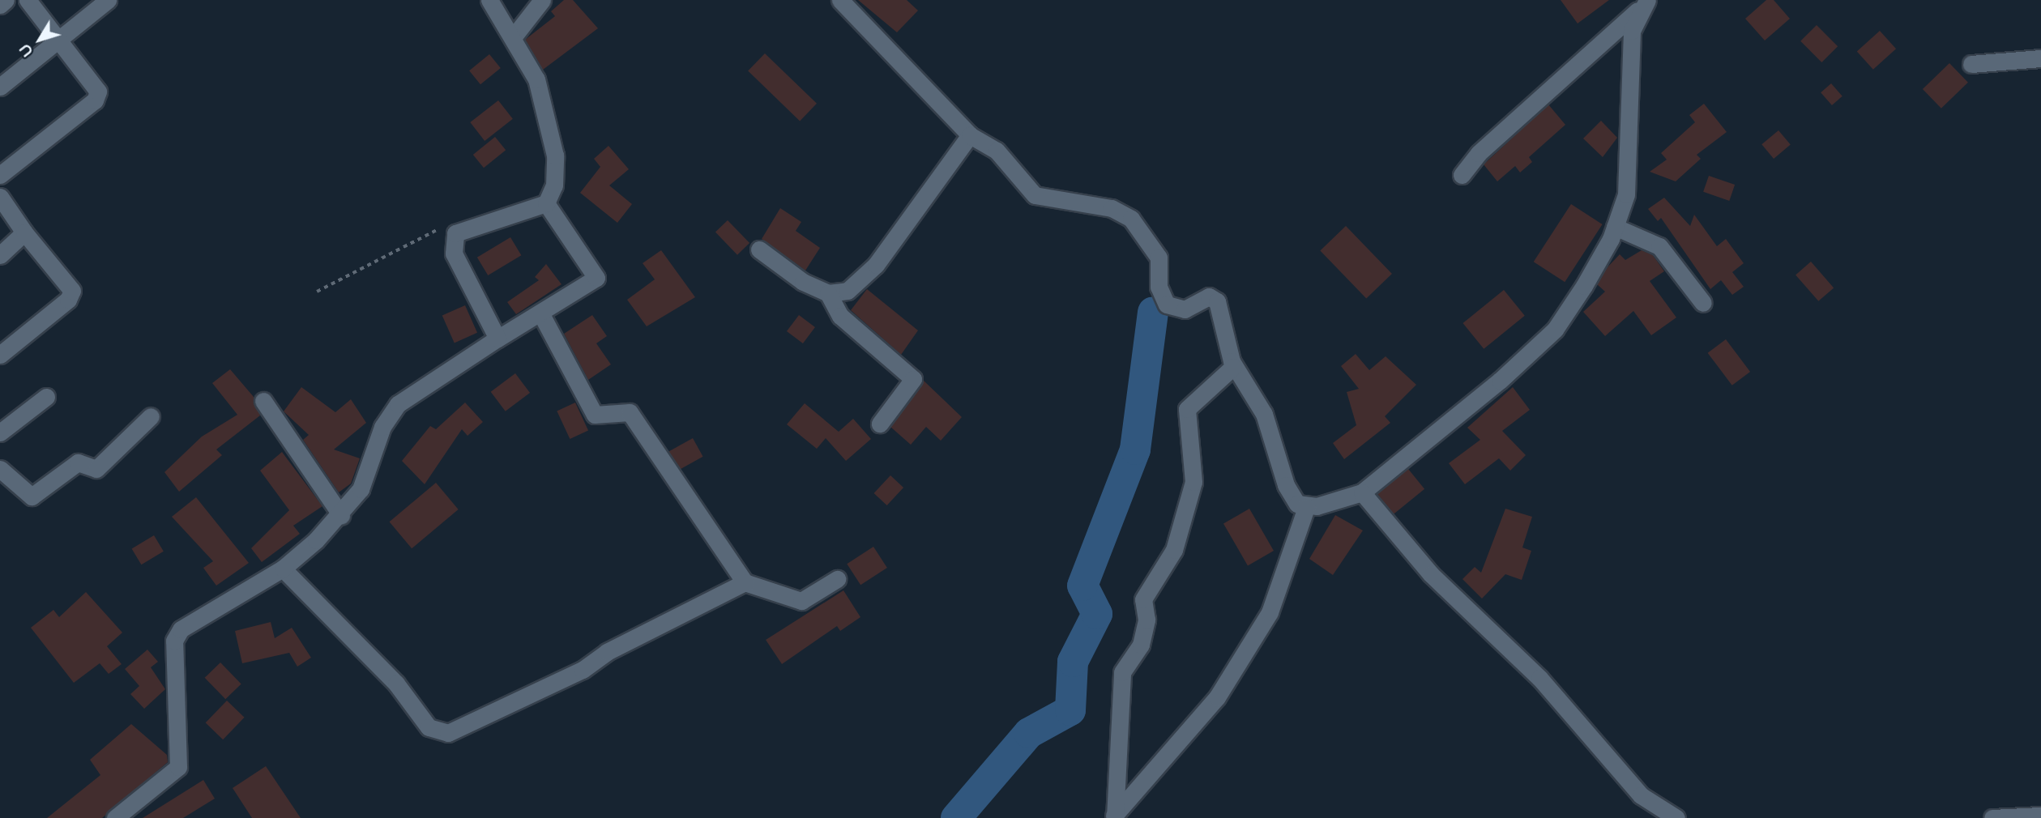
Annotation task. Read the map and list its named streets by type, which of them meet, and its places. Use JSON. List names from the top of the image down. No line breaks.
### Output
{"north":"bottom left"}
